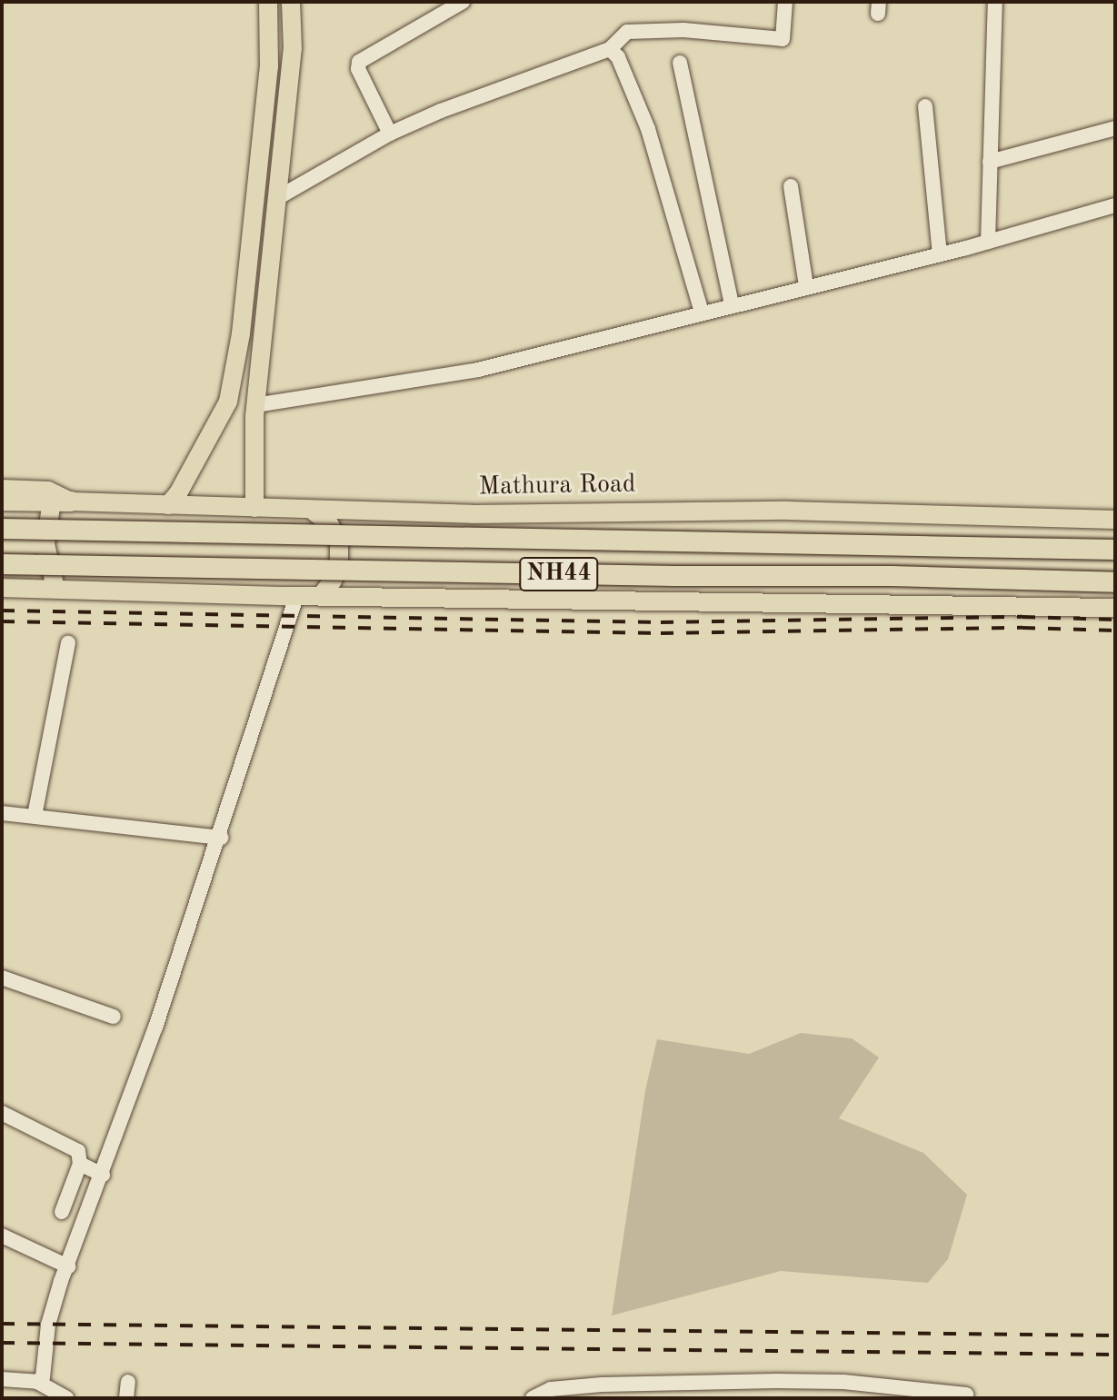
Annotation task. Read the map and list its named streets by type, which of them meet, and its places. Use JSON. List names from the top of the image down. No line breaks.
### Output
{"streets":{"highway":["Mathura Road","NH44"]}}
